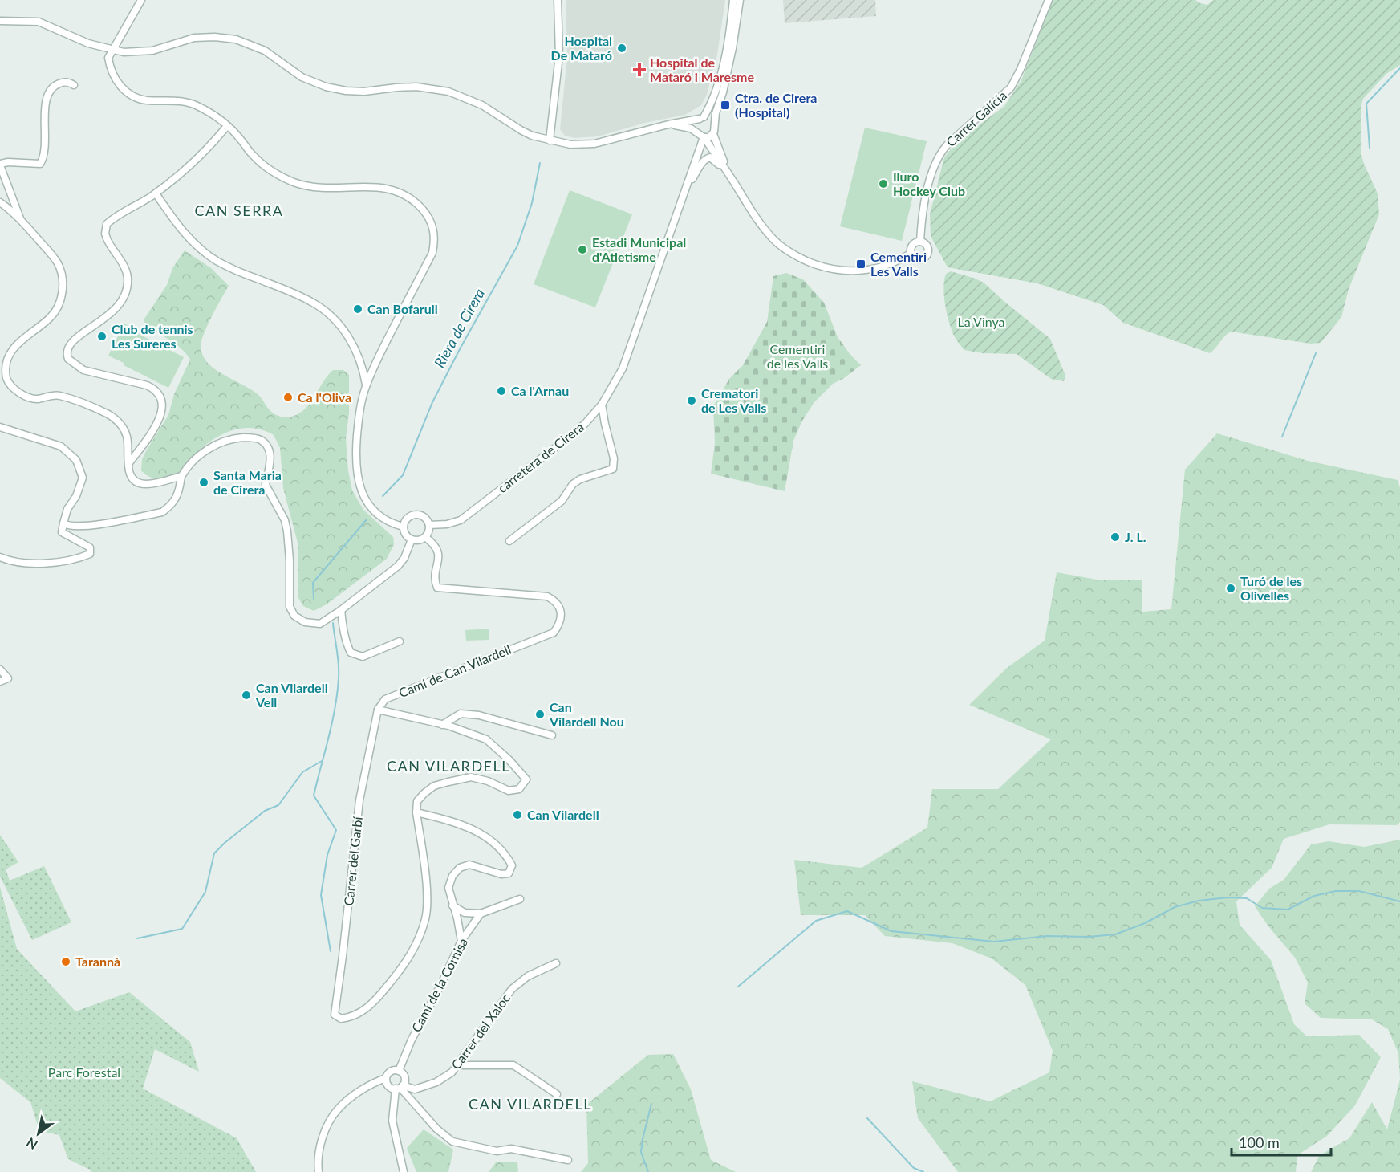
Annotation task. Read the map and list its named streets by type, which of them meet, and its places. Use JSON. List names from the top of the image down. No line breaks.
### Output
{"streets":{"street":["Carrer Galícia","carretera de Cirera","Camí de Can Vilardell","Carrer del Garbí","Camí de la Cornisa","Carrer del Xaloc"]},"crossings":[["carretera de Cirera","Camí de Can Vilardell"],["Camí de Can Vilardell","Carrer del Garbí"],["Camí de la Cornisa","Carrer del Xaloc"]],"districts":["CAN SERRA","CAN VILARDELL","CAN VILARDELL"],"water":["Riera de Cirera"],"parks":["La Vinya","Cementiri de les Valls","Parc Forestal"],"places":{"other":["Hospital De Mataró","Iluro Hockey Club","Estadi Municipal d'Atletisme","Can Bofarull","Club de tennis Les Sureres","Ca l'Arnau","Ca l'Oliva","Crematori de Les Valls","Santa Maria de Cirera","J. L.","Turó de les Olivelles","Can Vilardell Vell","Can Vilardell Nou","Can Vilardell","Tarannà"],"health":["Hospital de Mataró i Maresme"],"transit":["Ctra. de Cirera (Hospital)","Cementiri Les Valls"]},"scale_bar":"100 m","north":"bottom left"}
